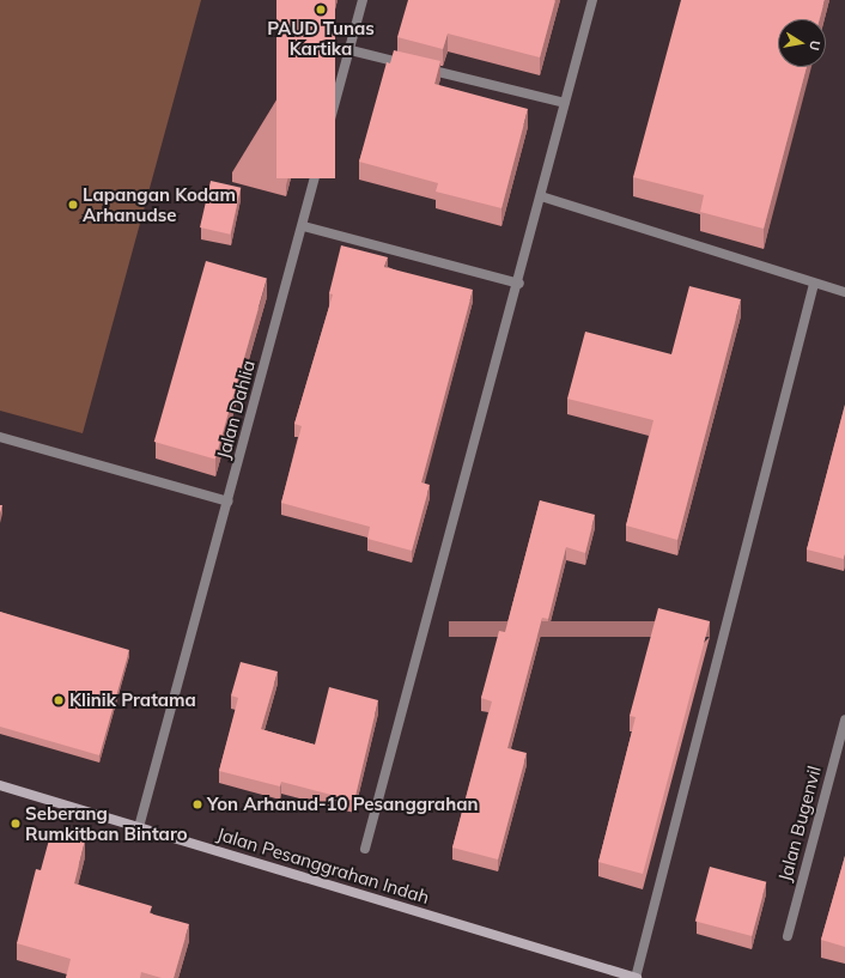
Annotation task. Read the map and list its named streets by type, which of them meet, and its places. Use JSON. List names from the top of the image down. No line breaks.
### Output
{"streets":{"street":["Jalan Dahlia","Jalan Bugenvil","Jalan Pesanggrahan Indah"]},"crossings":[["Jalan Dahlia","Jalan Pesanggrahan Indah"]],"places":["PAUD Tunas Kartika","Lapangan Kodam Arhanudse","Klinik Pratama","Yon Arhanud-10 Pesanggrahan","Seberang Rumkitban Bintaro"],"north":"right"}
